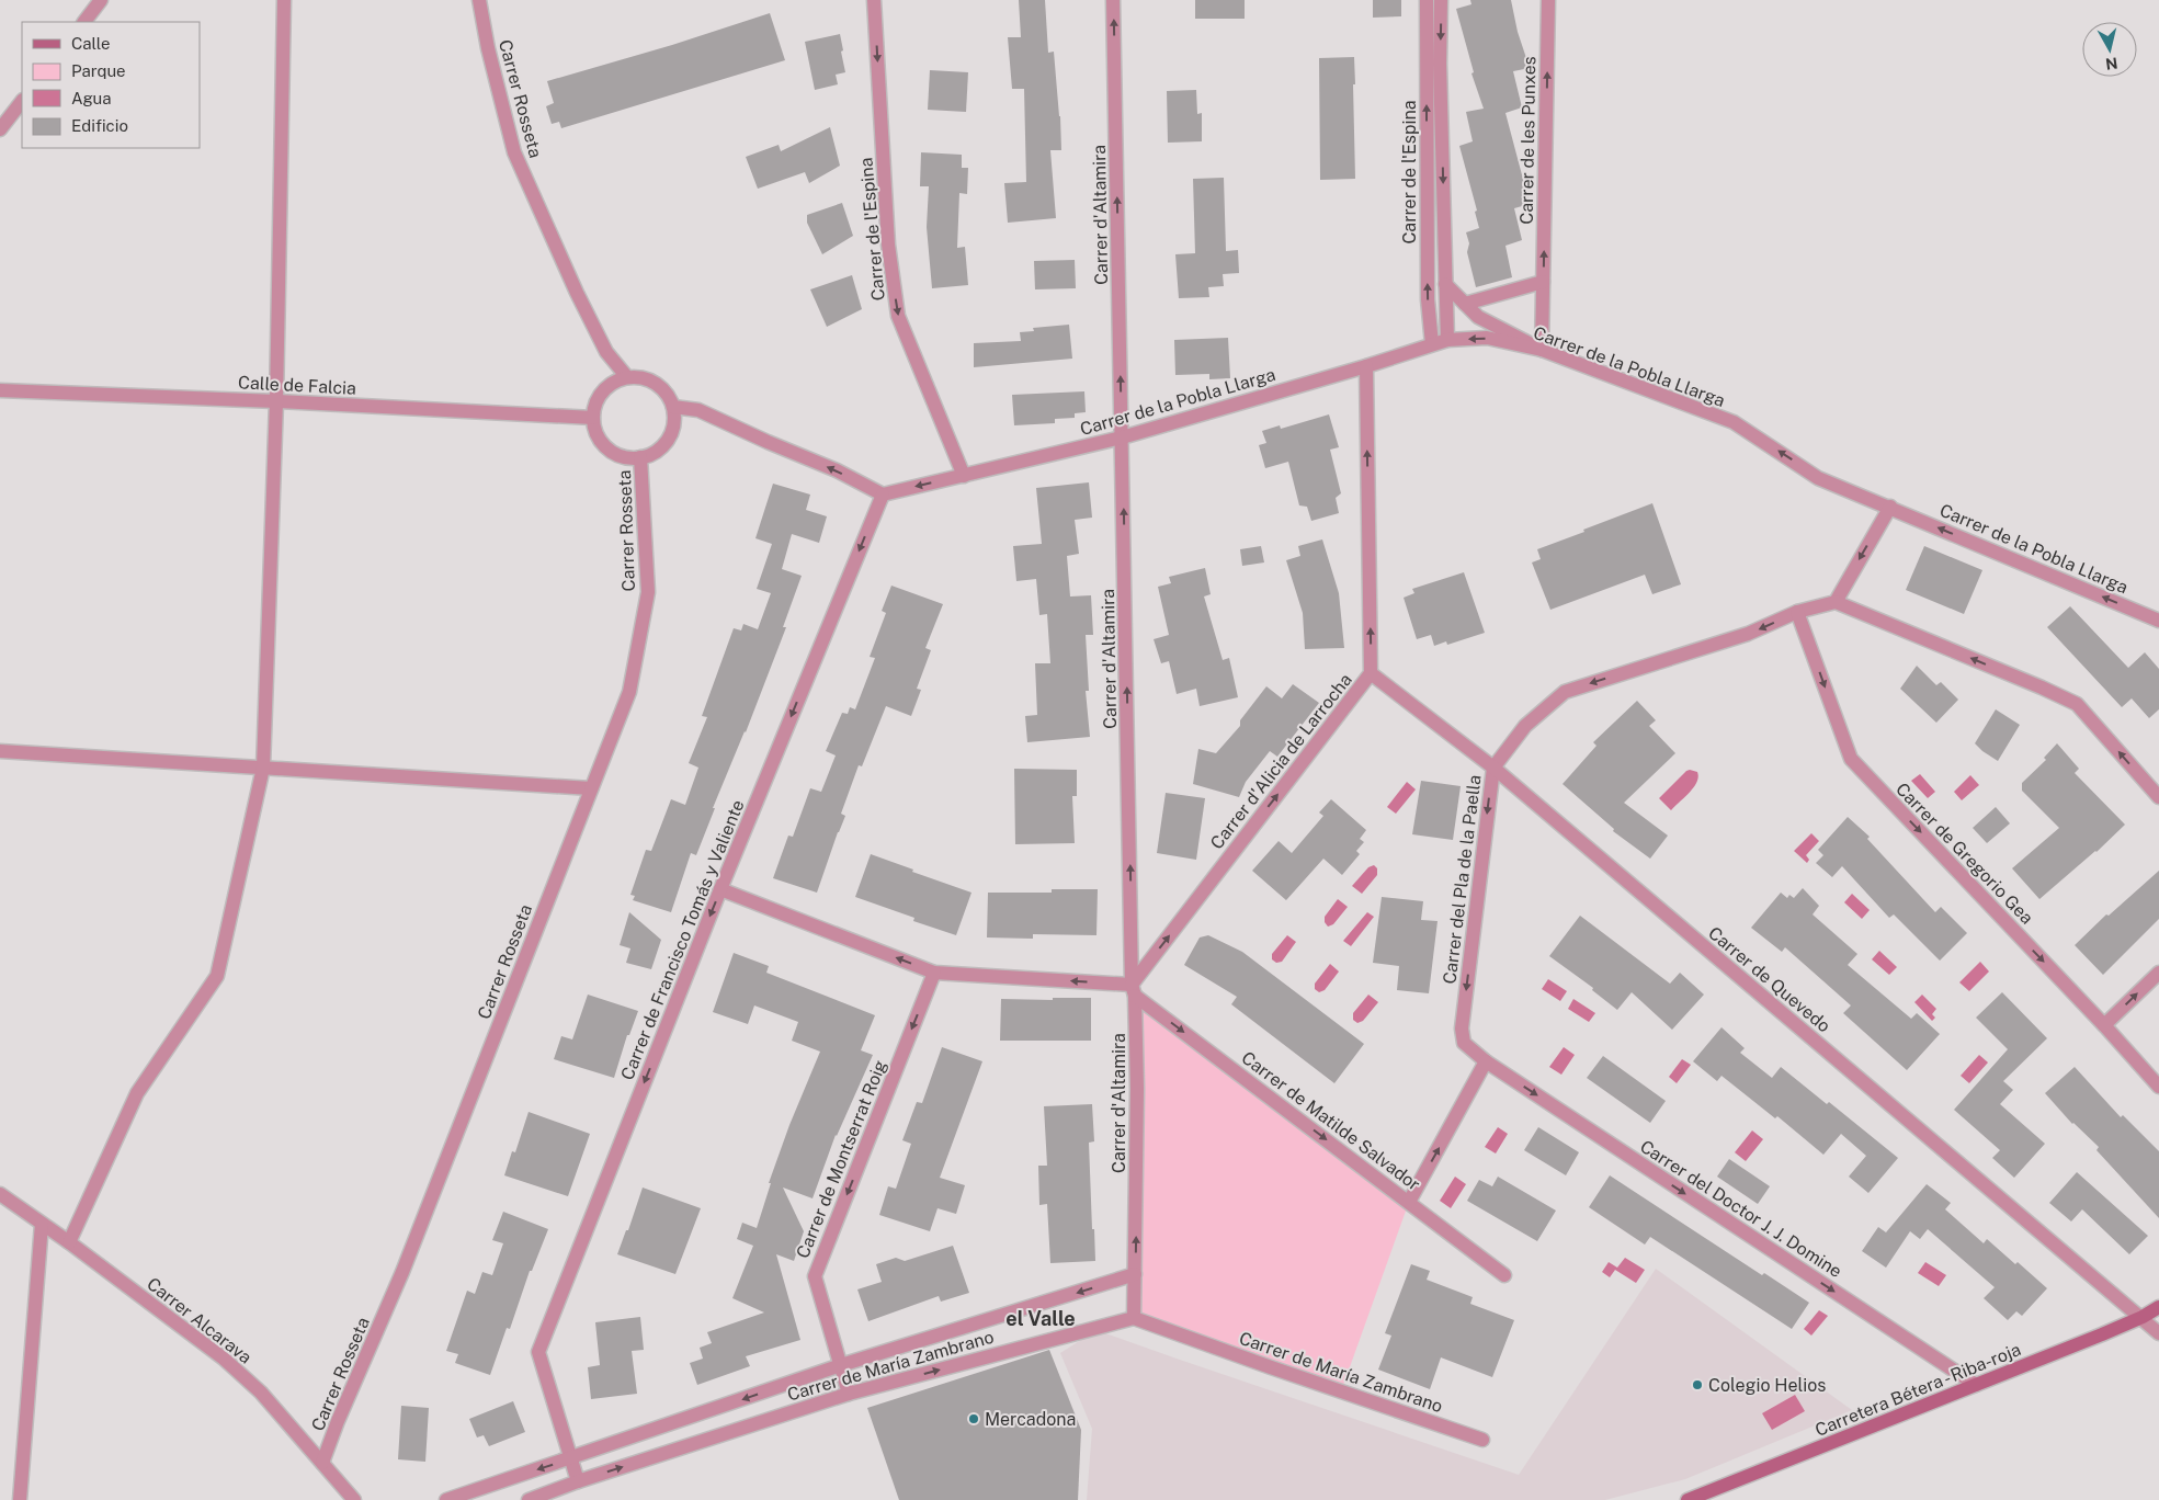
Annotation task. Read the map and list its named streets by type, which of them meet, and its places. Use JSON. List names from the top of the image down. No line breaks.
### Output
{"streets":{"main road":["Carretera Bétera - Riba-roja"],"street":["Carrer Rosseta","Carrer de les Punxes","Carrer de l'Espina","Carrer d'Altamira","Carrer de la Pobla Llarga","Calle de Falcia","Carrer d'Alicia de Larrocha","Carrer de Gregorio Gea","Carrer del Pla de la Paella","Carrer de Francisco Tomás y Valiente","Carrer de Quevedo","Carrer de Matilde Salvador","Carrer de Montserrat Roig","Carrer del Doctor J. J. Domine","Carrer Alcarava","Carrer de María Zambrano"]},"crossings":[["Carrer Rosseta","Calle de Falcia"],["Carrer Rosseta","Carrer Alcarava"],["Carrer de les Punxes","Carrer de la Pobla Llarga"],["Carrer de l'Espina","Carrer de la Pobla Llarga"],["Carrer d'Altamira","Carrer de la Pobla Llarga"],["Carrer d'Altamira","Carrer d'Alicia de Larrocha"],["Carrer d'Altamira","Carrer de Matilde Salvador"],["Carrer d'Altamira","Carrer de María Zambrano"],["Carrer de la Pobla Llarga","Carrer d'Alicia de Larrocha"],["Carrer d'Alicia de Larrocha","Carrer de Quevedo"],["Carrer d'Alicia de Larrocha","Carrer de Matilde Salvador"],["Carrer de Gregorio Gea","Carrer del Pla de la Paella"],["Carrer del Pla de la Paella","Carrer de Quevedo"],["Carrer del Pla de la Paella","Carrer del Doctor J. J. Domine"],["Carrer de Francisco Tomás y Valiente","Carrer de María Zambrano"],["Carrer de Quevedo","Carretera Bétera - Riba-roja"],["Carrer de Montserrat Roig","Carrer de María Zambrano"],["Carrer del Doctor J. J. Domine","Carretera Bétera - Riba-roja"]],"one_way":["Carrer d'Altamira","Carrer d'Alicia de Larrocha","Carrer de Gregorio Gea","Carrer del Pla de la Paella","Carrer de Francisco Tomás y Valiente","Carrer de Matilde Salvador","Carrer de Montserrat Roig","Carrer del Doctor J. J. Domine"],"districts":["el Valle"],"places":["Colegio Helios","Mercadona"],"legend":["Calle","Parque","Agua","Edificio"],"north":"bottom"}
